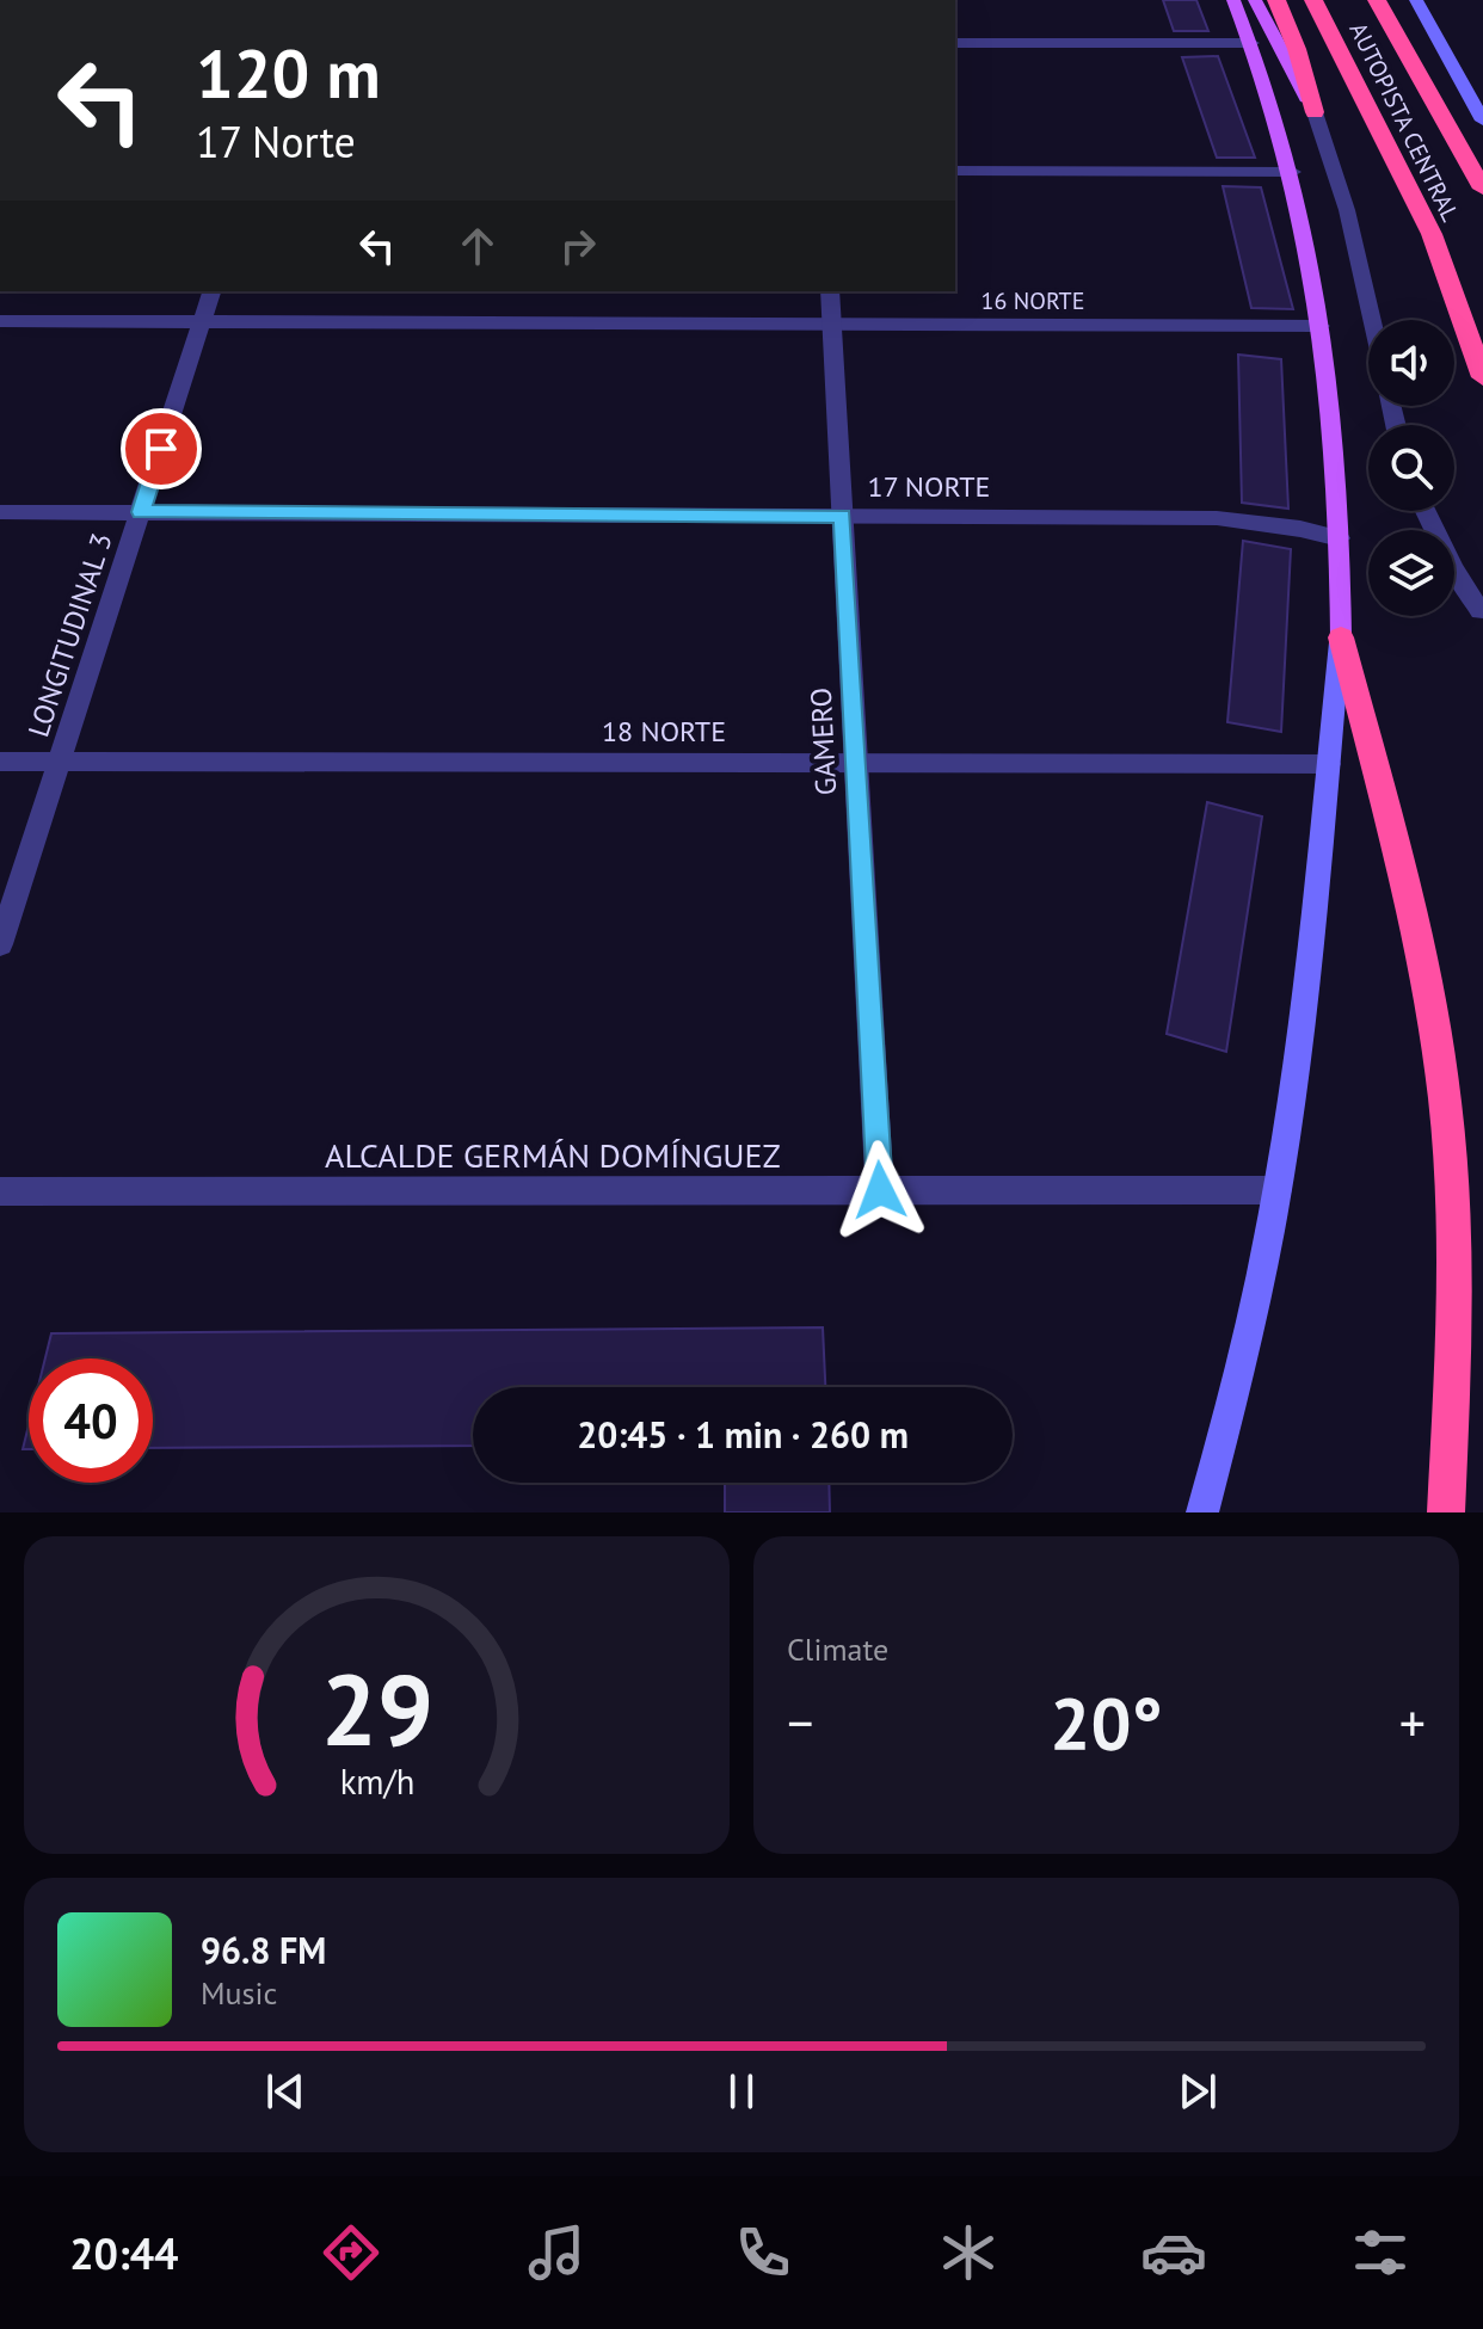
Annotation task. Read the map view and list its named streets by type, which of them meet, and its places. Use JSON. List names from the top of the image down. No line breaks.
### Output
{"streets":{"highway":["AUTOPISTA CENTRAL"],"street":["16 NORTE","17 NORTE","LONGITUDINAL 3","18 NORTE","GAMERO","ALCALDE GERMÁN DOMÍNGUEZ"]},"crossings":[["16 NORTE","LONGITUDINAL 3"],["16 NORTE","GAMERO"],["17 NORTE","LONGITUDINAL 3"],["17 NORTE","GAMERO"],["LONGITUDINAL 3","18 NORTE"],["18 NORTE","GAMERO"],["GAMERO","ALCALDE GERMÁN DOMÍNGUEZ"]],"page":{"turn":["120 m","17 Norte"],"limit":"40","trip":"20:45 · 1 min · 260 m","tile":"Climate","heat":["−","20°","+"],"song":["96.8 FM","Music"],"tabs":"20:44","gauge":["29","km/h"]}}
